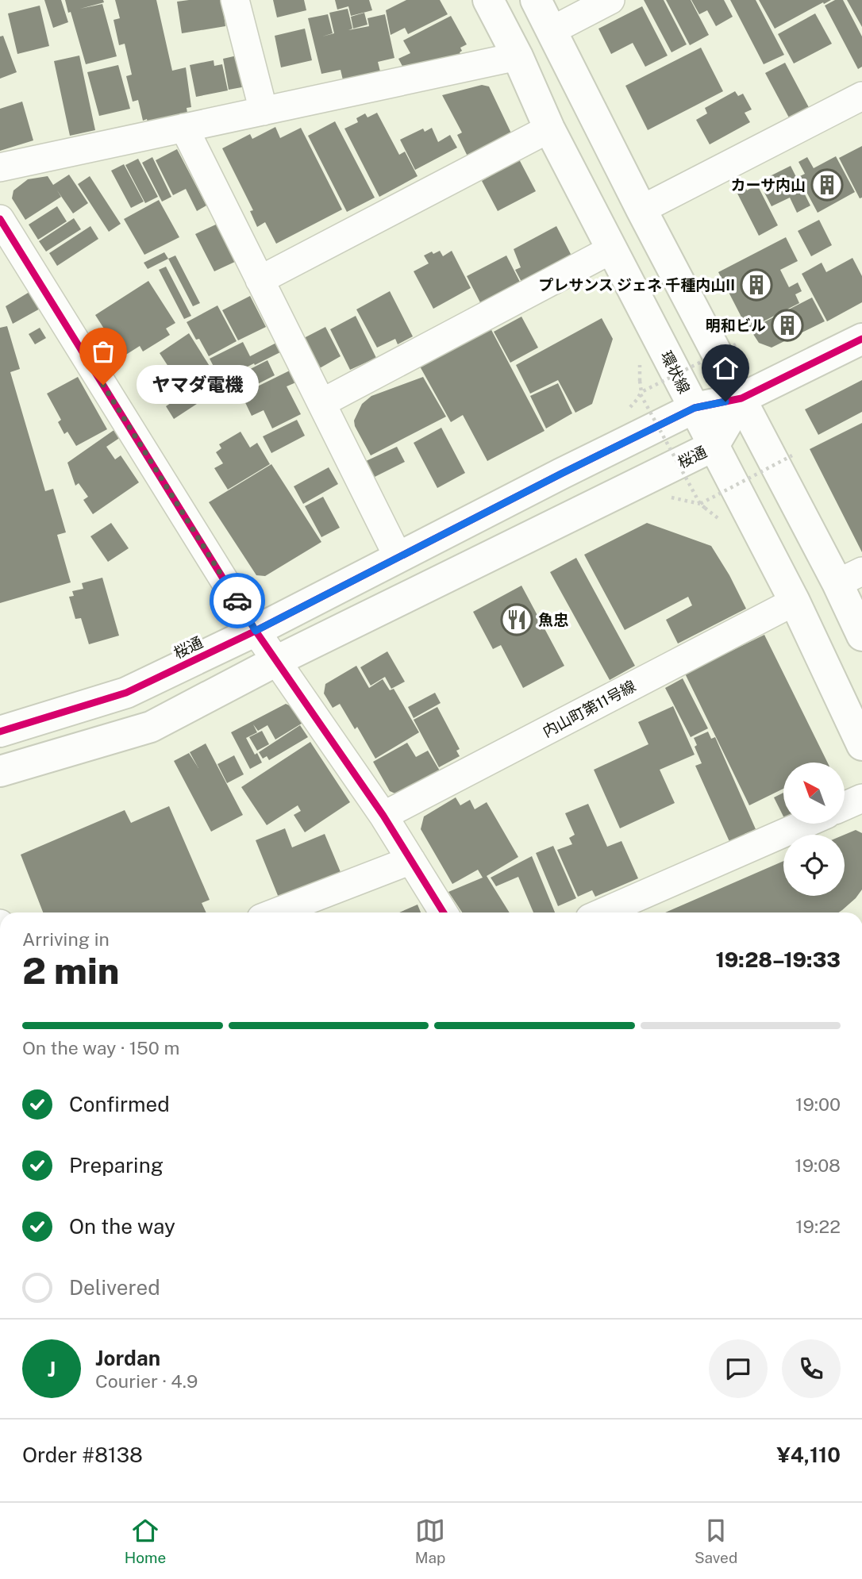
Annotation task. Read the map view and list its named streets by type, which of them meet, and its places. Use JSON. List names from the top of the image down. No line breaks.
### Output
{"streets":{"street":["環状線","桜通","内山町第11号線"]},"crossings":[["環状線","桜通"],["環状線","内山町第11号線"]],"places":{"building":["カーサ内山","プレサンス ジェネ 千種内山II","明和ビル"],"other":["ヤマダ電機"],"restaurant":["魚忠"]},"north":"top left","page":{"bubble":"ヤマダ電機","heading":["2 min","Arriving in","19:28–19:33"],"panel":["Jordan","Courier · 4.9","Order #8138","¥4,110"],"bar":"On the way · 150 m","list":[["Confirmed","19:00"],["Preparing","19:08"],["On the way","19:22"],"Delivered"],"round":"J","tabs":["Home","Map","Saved"]}}
